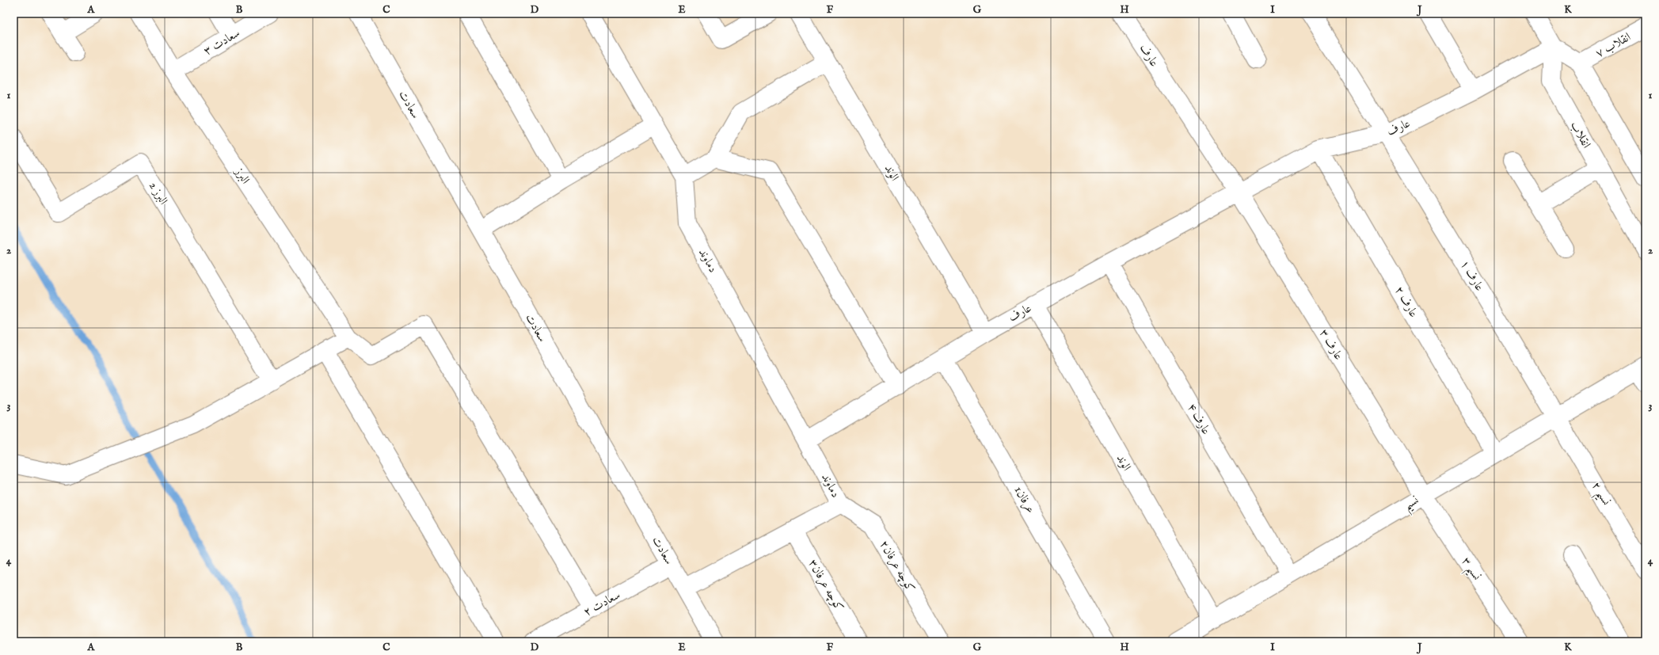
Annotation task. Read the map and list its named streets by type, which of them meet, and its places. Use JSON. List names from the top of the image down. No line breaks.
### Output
{"streets":{"street":["سعادت ۳","انقلاب ۷","عارف","سعادت","انقلاب","الوند","البرز","البرز 2","دماوند","عارف ۱","عارف ۲","عارف ۳","عارف ۴","نسیم ۲","عرفان1","نسیم","کوچه عرفان۲","نسیم ۳","کوچه عرفان۳","سعادت ۲"]},"crossings":[["سعادت ۳","البرز"],["عارف","انقلاب"],["عارف","الوند"],["عارف","دماوند"],["عارف","عارف ۱"],["عارف","عارف ۲"],["عارف","عارف ۳"],["عارف","عارف ۴"],["عارف","عرفان1"],["سعادت","سعادت ۲"],["الوند","نسیم"],["دماوند","کوچه عرفان۲"],["عارف ۱","نسیم ۲"],["عارف ۱","نسیم"],["عارف ۲","نسیم"],["عارف ۳","نسیم"],["عارف ۳","نسیم ۳"],["عارف ۴","نسیم"],["نسیم ۲","نسیم"],["نسیم","نسیم ۳"]],"grid":{"columns":["A","B","C","D","E","F","G","H","I","J","K"],"rows":["1","2","3","4"]}}
